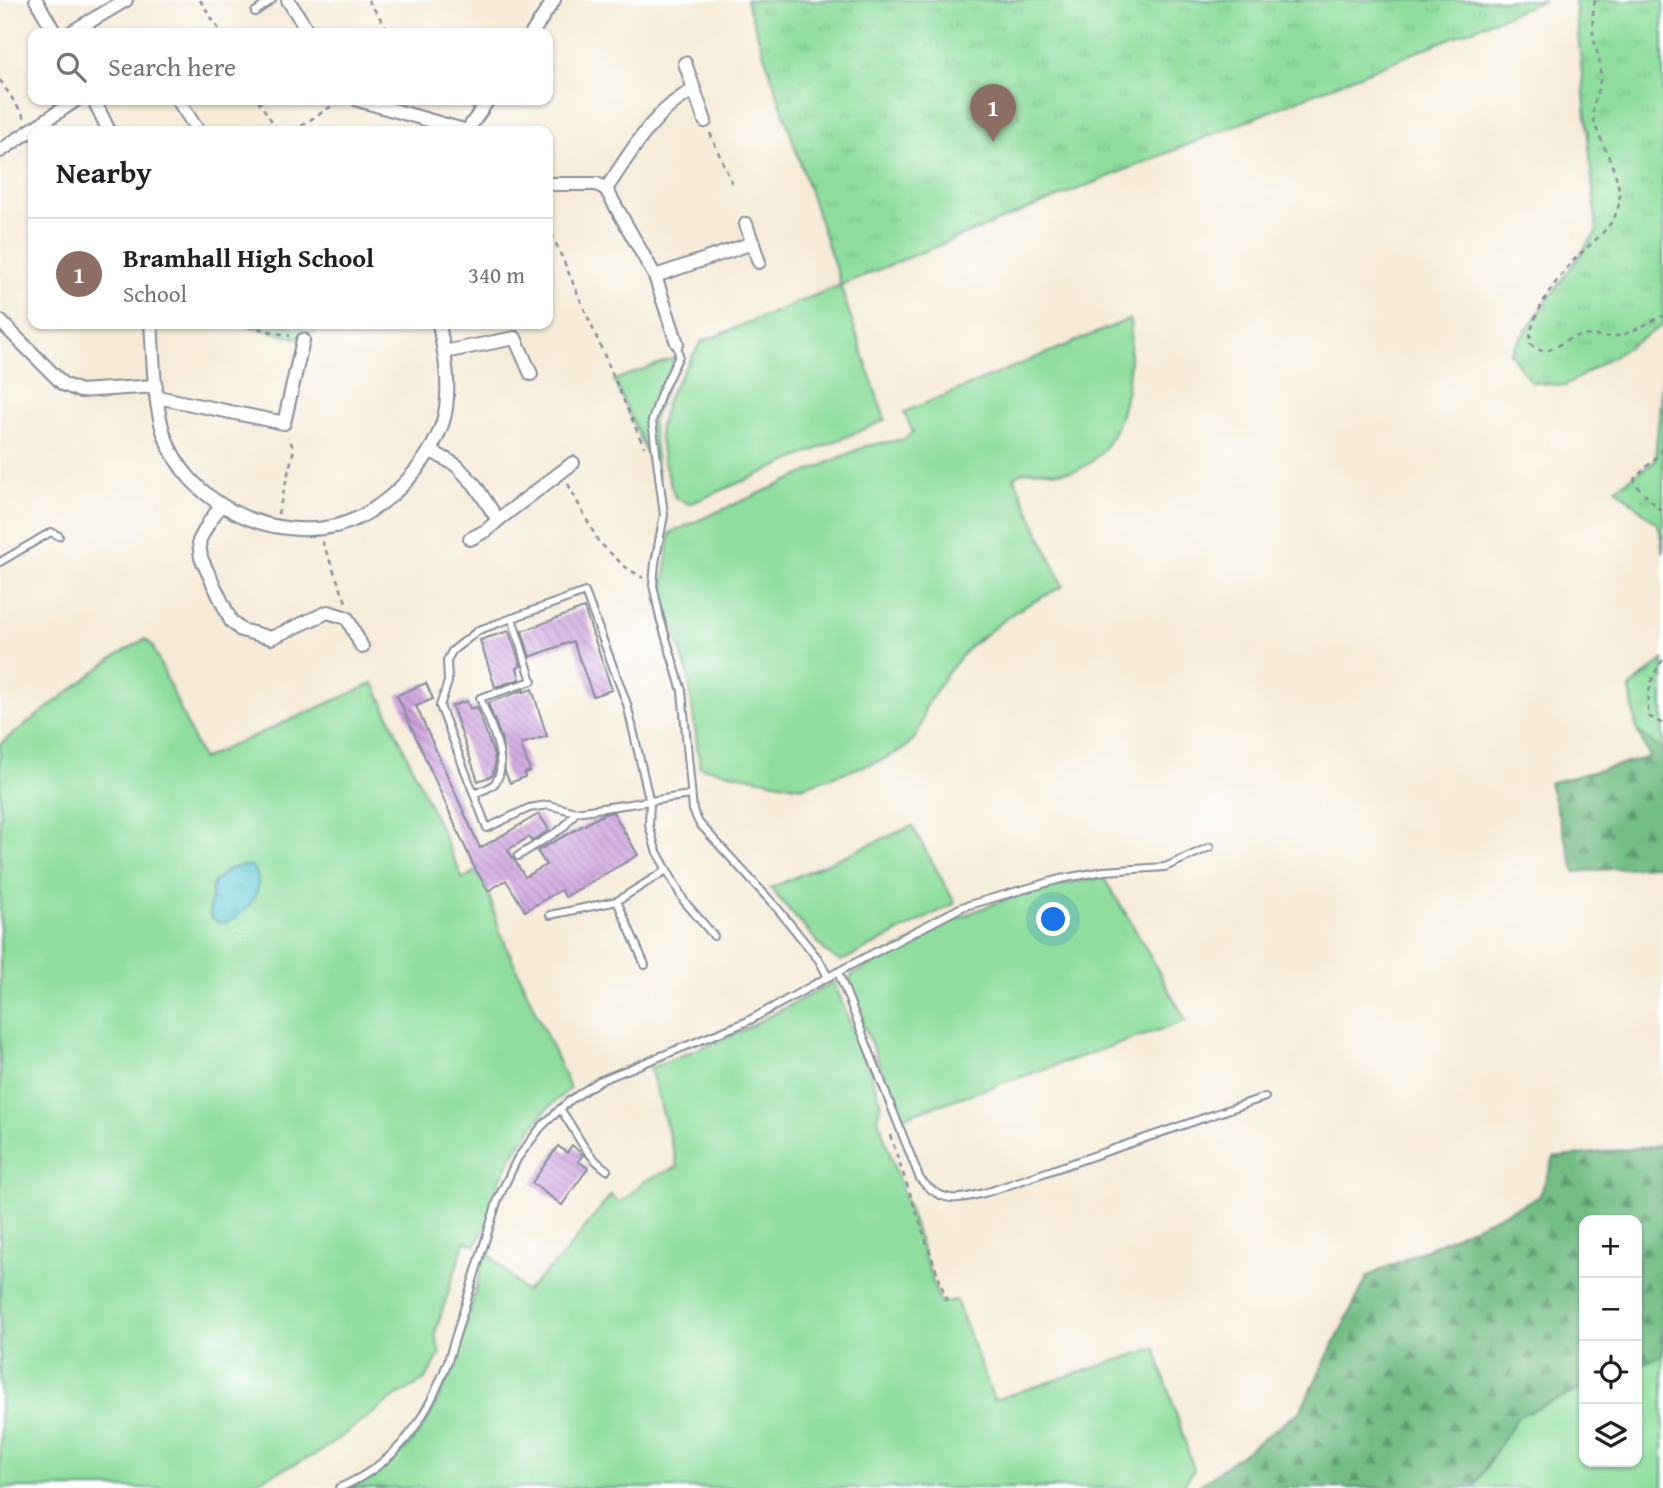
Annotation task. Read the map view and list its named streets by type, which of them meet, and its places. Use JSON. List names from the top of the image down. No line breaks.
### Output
{"page":{"search":"Search here","pins":"1","heading":"Nearby","list":[{"mark":"1","name":"Bramhall High School","note":"School","value":"340 m"}],"map_buttons":["+","−"]}}
